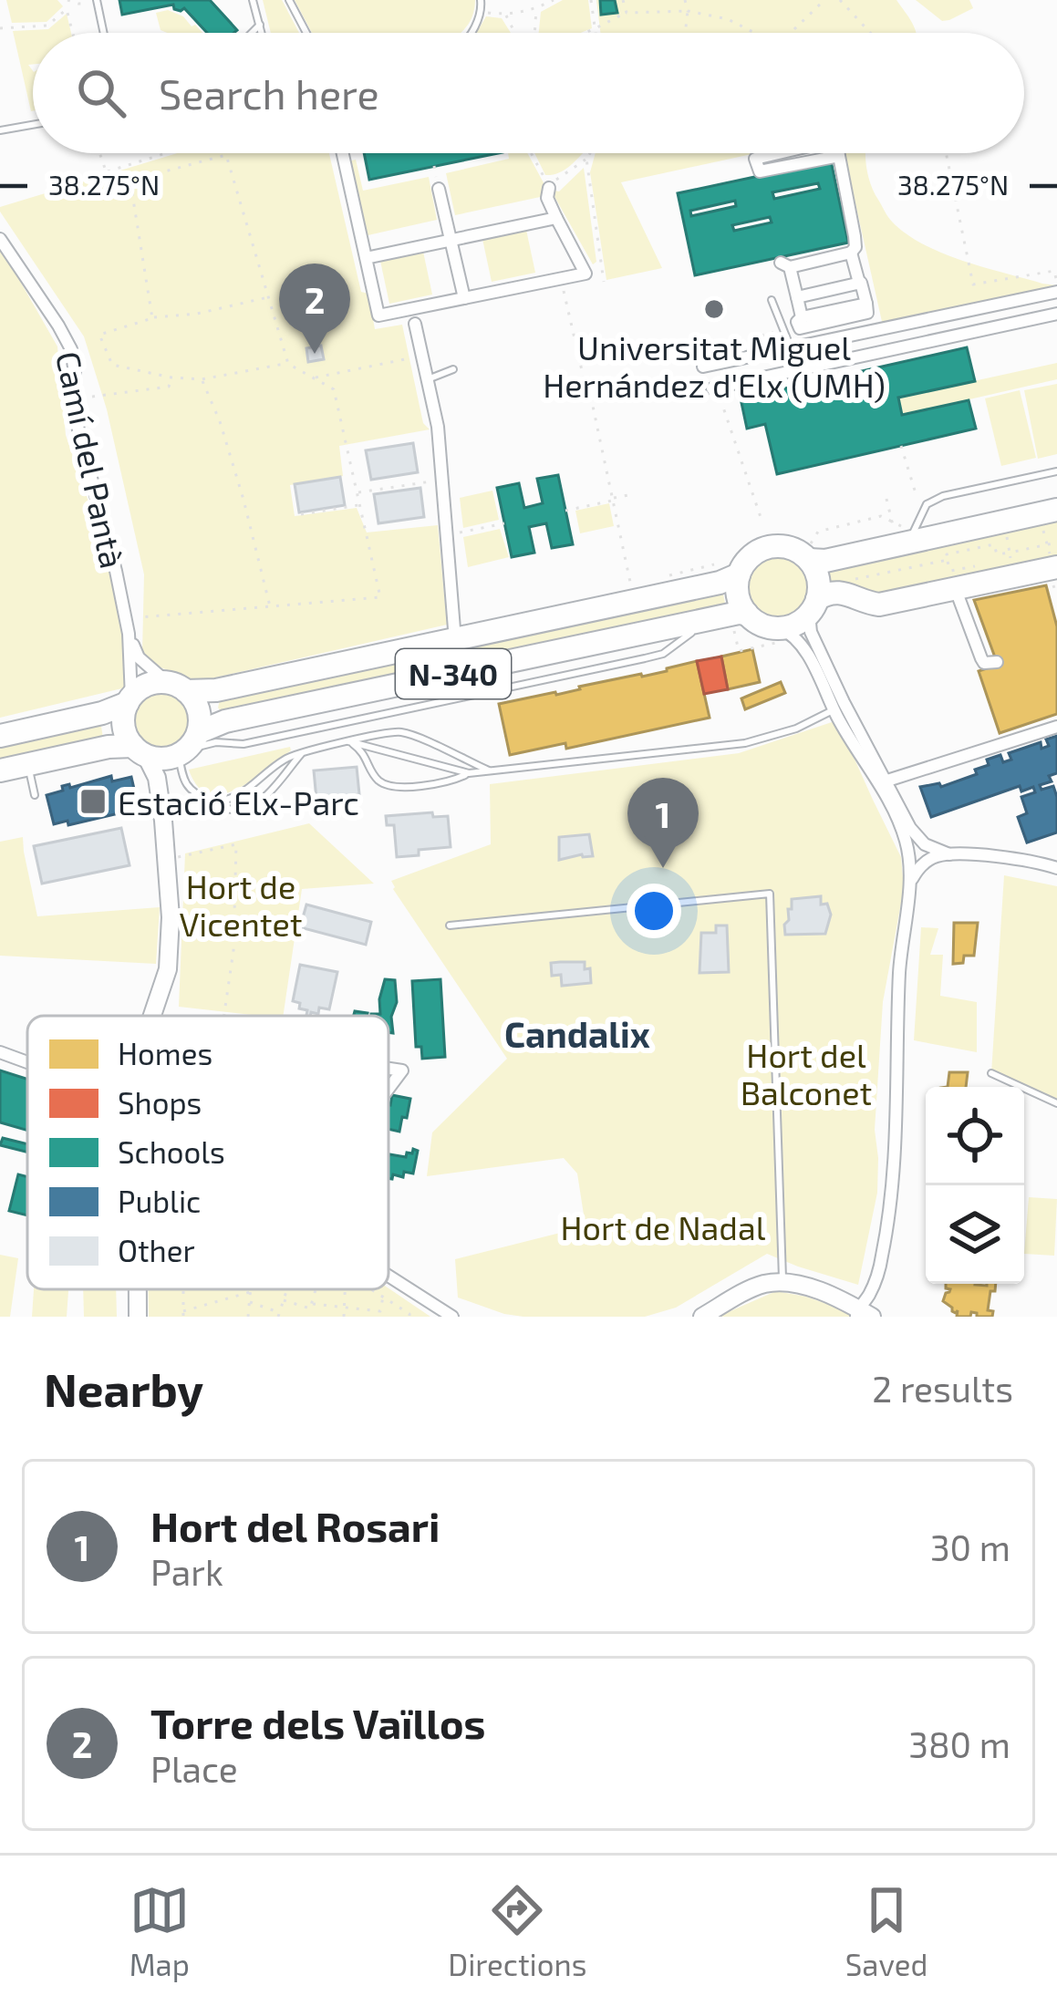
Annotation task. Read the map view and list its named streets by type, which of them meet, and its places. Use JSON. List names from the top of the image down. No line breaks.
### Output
{"streets":{"highway":["N-340"],"street":["Camí del Pantà"]},"crossings":[["Camí del Pantà","N-340"]],"districts":["Candalix"],"parks":["Hort de Vicentet","Hort del Balconet","Hort de Nadal"],"places":{"other":["Universitat Miguel Hernández d'Elx (UMH)"],"transit":["Estació Elx-Parc"]},"legend":["Homes","Shops","Schools","Public","Other"],"page":{"search":"Search here","pins":["2","1"],"heading":["Nearby","2 results"],"list":[{"mark":"1","name":"Hort del Rosari","note":"Park","value":"30 m"},{"mark":"2","name":"Torre dels Vaïllos","note":"Place","value":"380 m"}],"nav":["Map","Directions","Saved"]},"coordinates":["38.275°N"]}
